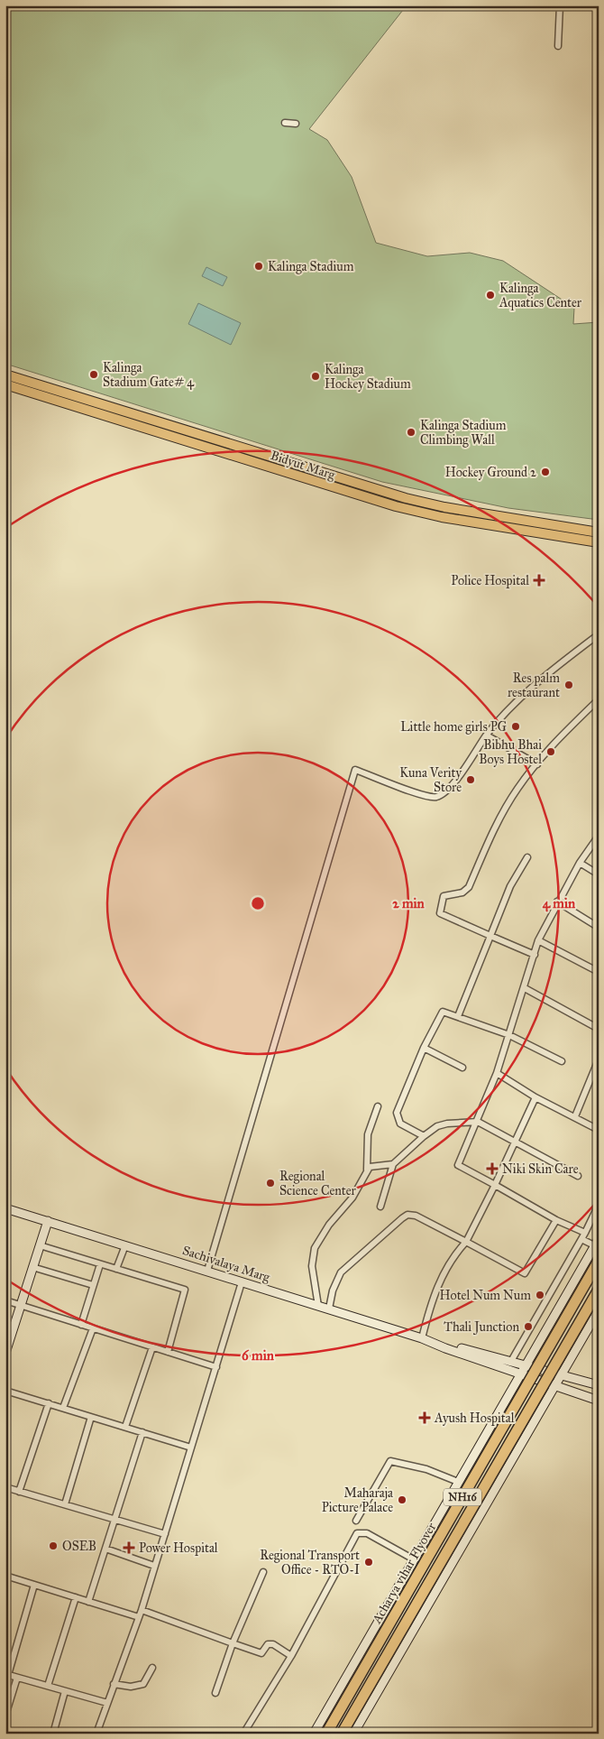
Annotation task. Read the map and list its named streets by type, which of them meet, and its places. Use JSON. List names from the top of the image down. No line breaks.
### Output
{"streets":{"highway":["NH16","Acharya vihar Flyover"],"main road":["Bidyut Marg"],"street":["Sachivalaya Marg"]},"places":{"other":["Kalinga Stadium","Kalinga Aquatics Center","Kalinga Stadium Gate# 4","Kalinga Hockey Stadium","Kalinga Stadium Climbing Wall","Hockey Ground 2","Res palm restaurant","Little home girls PG","Bibhu Bhai Boys Hostel","Kuna Verity Store","Regional Science Center","Hotel Num Num","Thali Junction","Maharaja Picture Palace","OSEB","Regional Transport Office - RTO-I"],"health":["Police Hospital","Niki Skin Care","Ayush Hospital","Power Hospital"]},"rings":["2 min","4 min","6 min"]}
